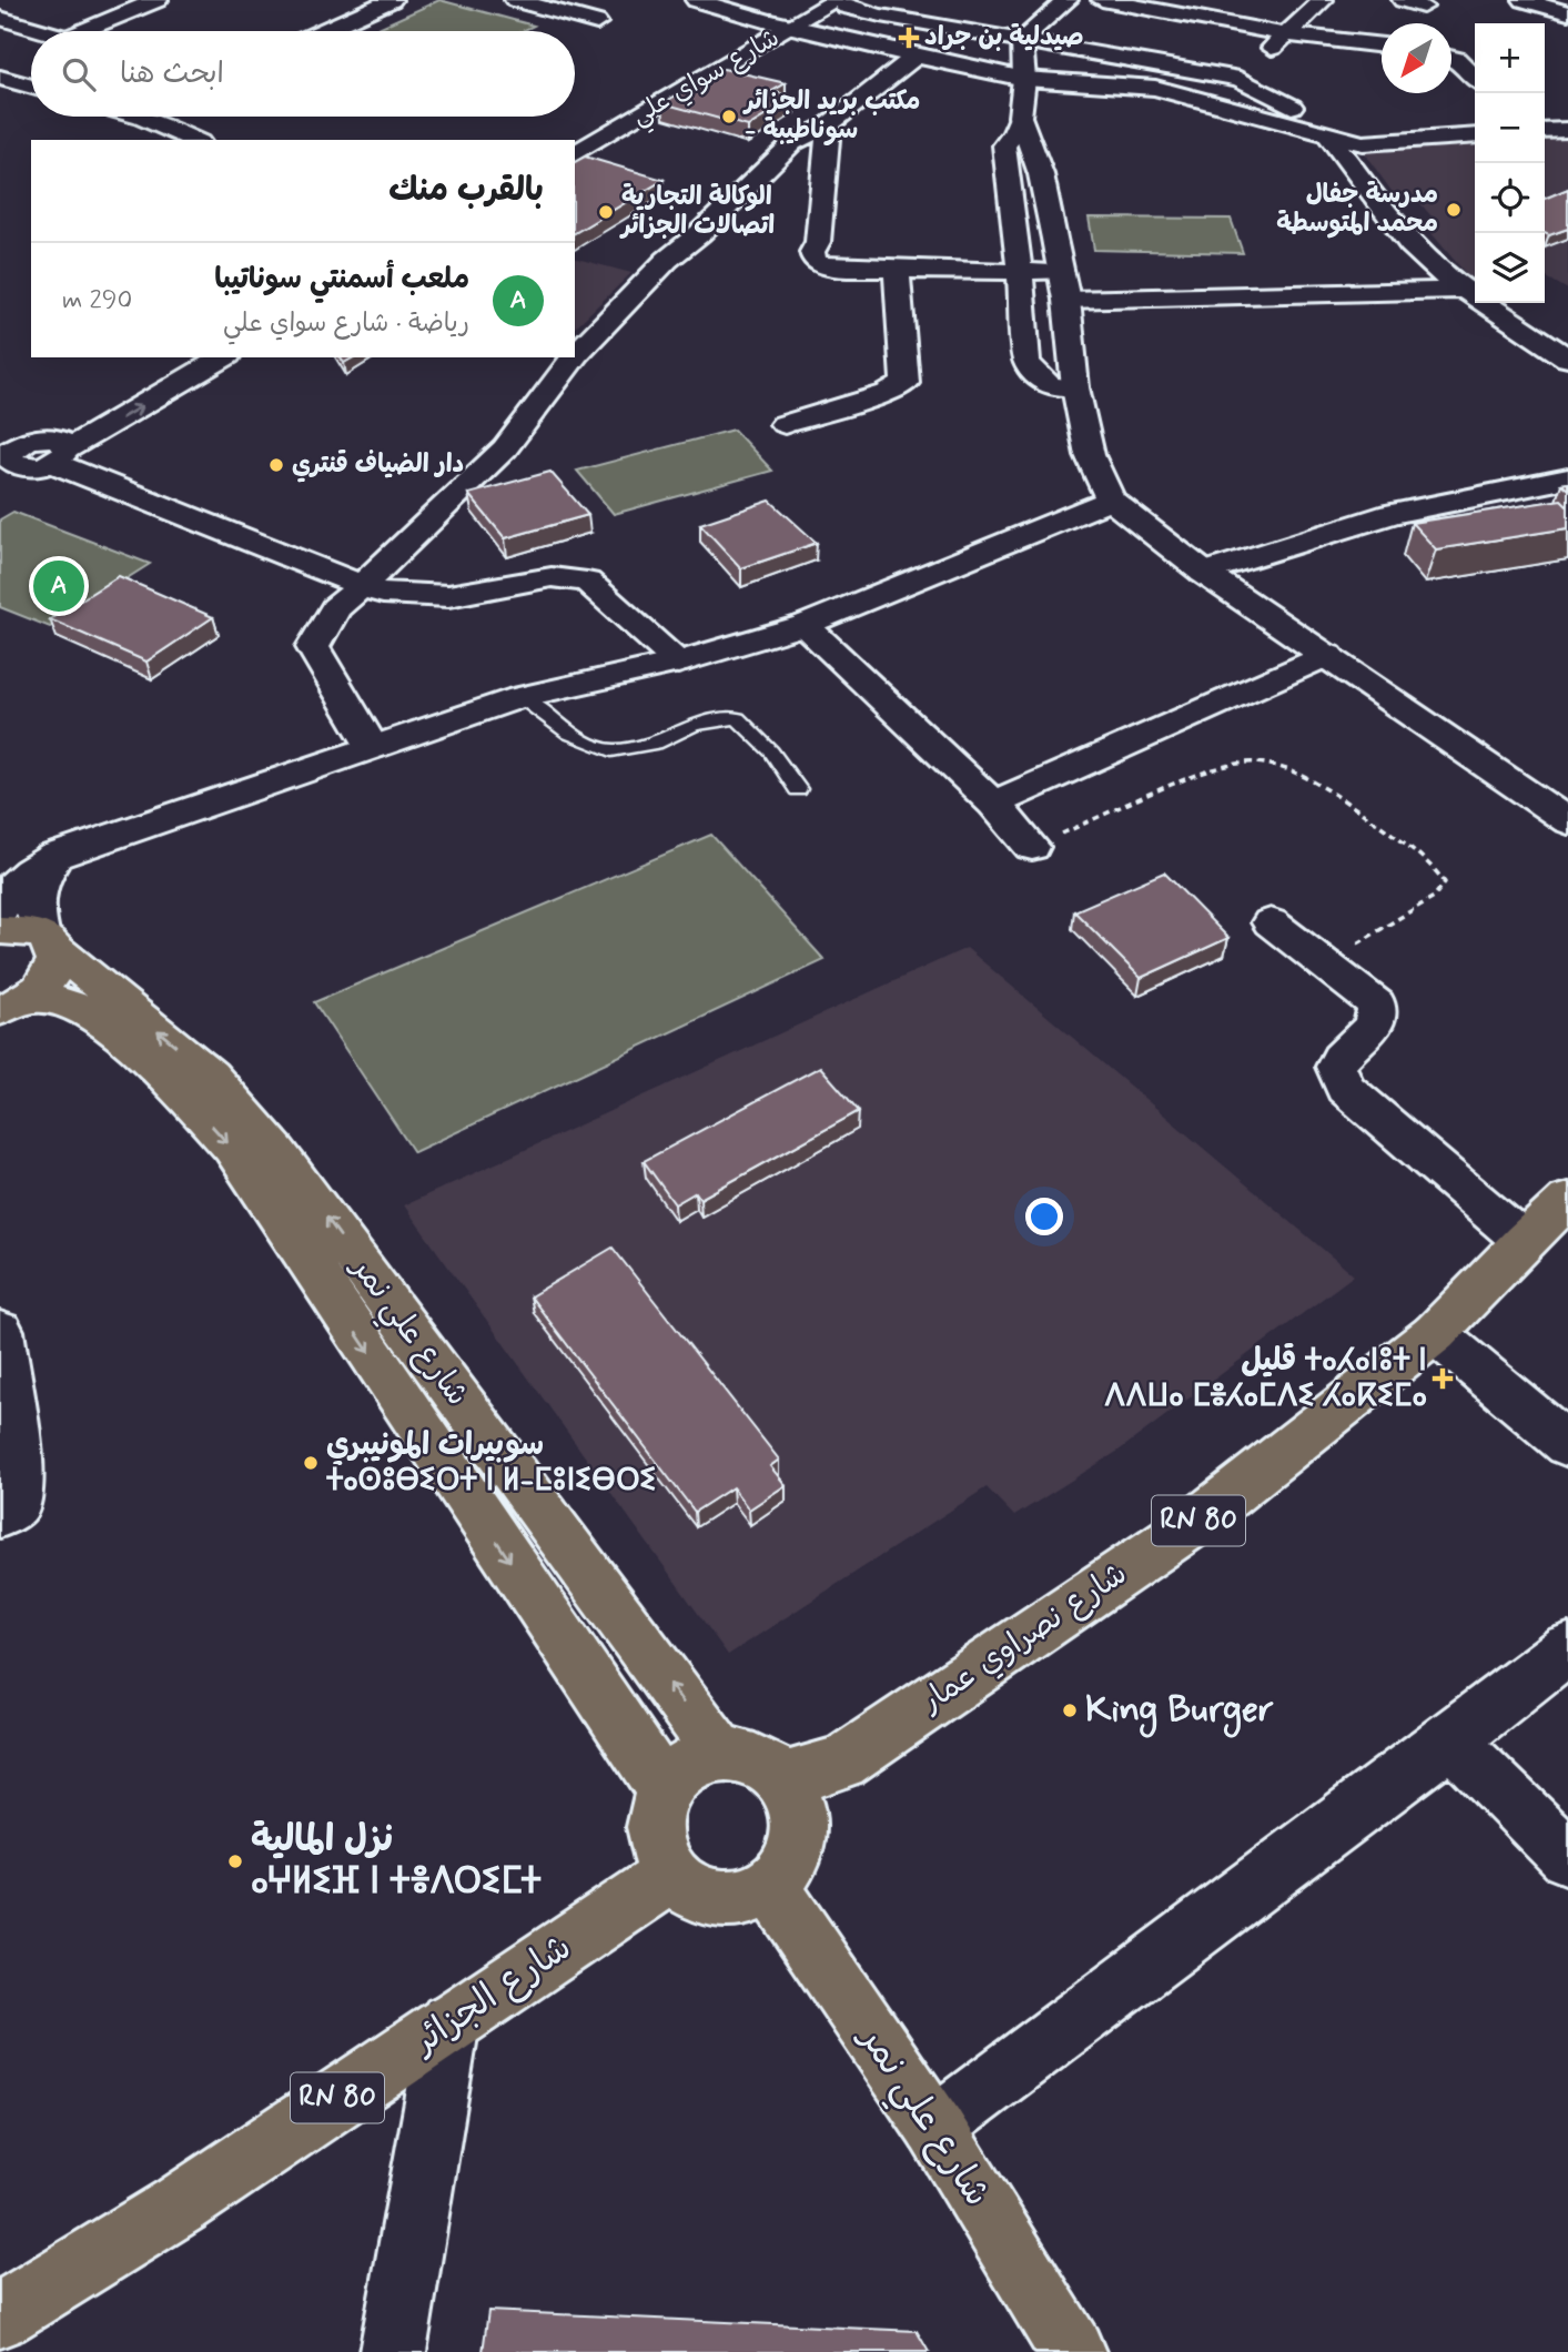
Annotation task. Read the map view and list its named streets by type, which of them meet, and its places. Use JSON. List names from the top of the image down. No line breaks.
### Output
{"streets":{"main road":["شارع علي نمر","RN 80","شارع نصراوي عمار","شارع الجزائر"],"street":["شارع سواي علي"]},"crossings":[["شارع علي نمر","شارع نصراوي عمار"],["شارع علي نمر","شارع الجزائر"],["شارع نصراوي عمار","شارع الجزائر"]],"places":{"health":["صيدلية بن جراد","قليل ⵜⴰⵃⴰⵏⵓⵜ ⵏ ⴷⴷⵡⴰ ⵎⴻⵃⴰⵎⴷⵉ ⵃⴰⴽⵉⵎⴰ"],"other":["مكتب بريد الجزائر - سوناطيبة","مدرسة جفال محمد المتوسطة","الوكالة التجارية اتصالات الجزائر","دار الضياف قنتري","سوبيرات المونيبري ⵜⴰⵙⵓⴱⵉⵔⵜ ⵏ ⵍ-ⵎⵓⵏⵉⴱⵔⵉ","King Burger","نزل المالية ⴰⵖⵍⵉⴼ ⵏ ⵜⴻⴷⵔⵉⵎⵜ"]},"north":"bottom left","page":{"map_buttons":["+","−"],"search":"ابحث هنا","heading":"بالقرب منك","list":[{"mark":"A","name":"ملعب أسمنتي سوناتيبا","note":"رياضة · شارع سواي علي","value":"290 m"}],"pins":"A"}}
